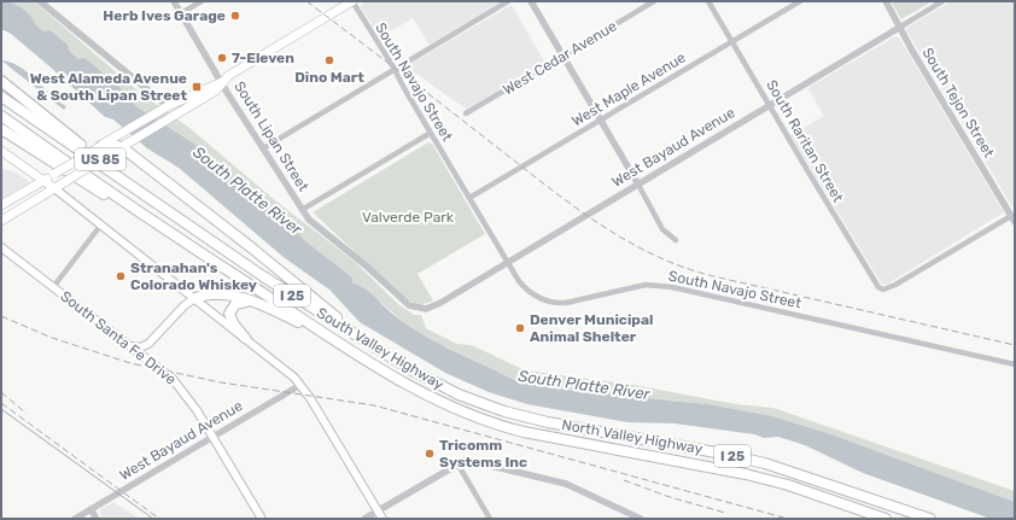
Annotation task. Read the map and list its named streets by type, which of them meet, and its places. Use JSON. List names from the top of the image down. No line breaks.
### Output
{"streets":{"highway":["US 85","I 25","South Valley Highway","North Valley Highway"],"main road":["South Santa Fe Drive"],"street":["West Cedar Avenue","South Navajo Street","West Maple Avenue","South Tejon Street","South Lipan Street","South Raritan Street","West Bayaud Avenue"]},"crossings":[["South Navajo Street","West Maple Avenue"],["South Navajo Street","West Bayaud Avenue"],["West Maple Avenue","South Raritan Street"],["South Tejon Street","South Raritan Street"],["South Tejon Street","West Bayaud Avenue"],["South Lipan Street","West Bayaud Avenue"],["South Raritan Street","West Bayaud Avenue"],["West Bayaud Avenue","South Santa Fe Drive"],["US 85","South Valley Highway"],["South Valley Highway","North Valley Highway"]],"water":["South Platte River"],"parks":["Valverde Park"],"places":{"other":["Herb Ives Garage","7-Eleven","Dino Mart","Stranahan's Colorado Whiskey","Denver Municipal Animal Shelter","Tricomm Systems Inc"],"transit":["West Alameda Avenue & South Lipan Street"]}}
